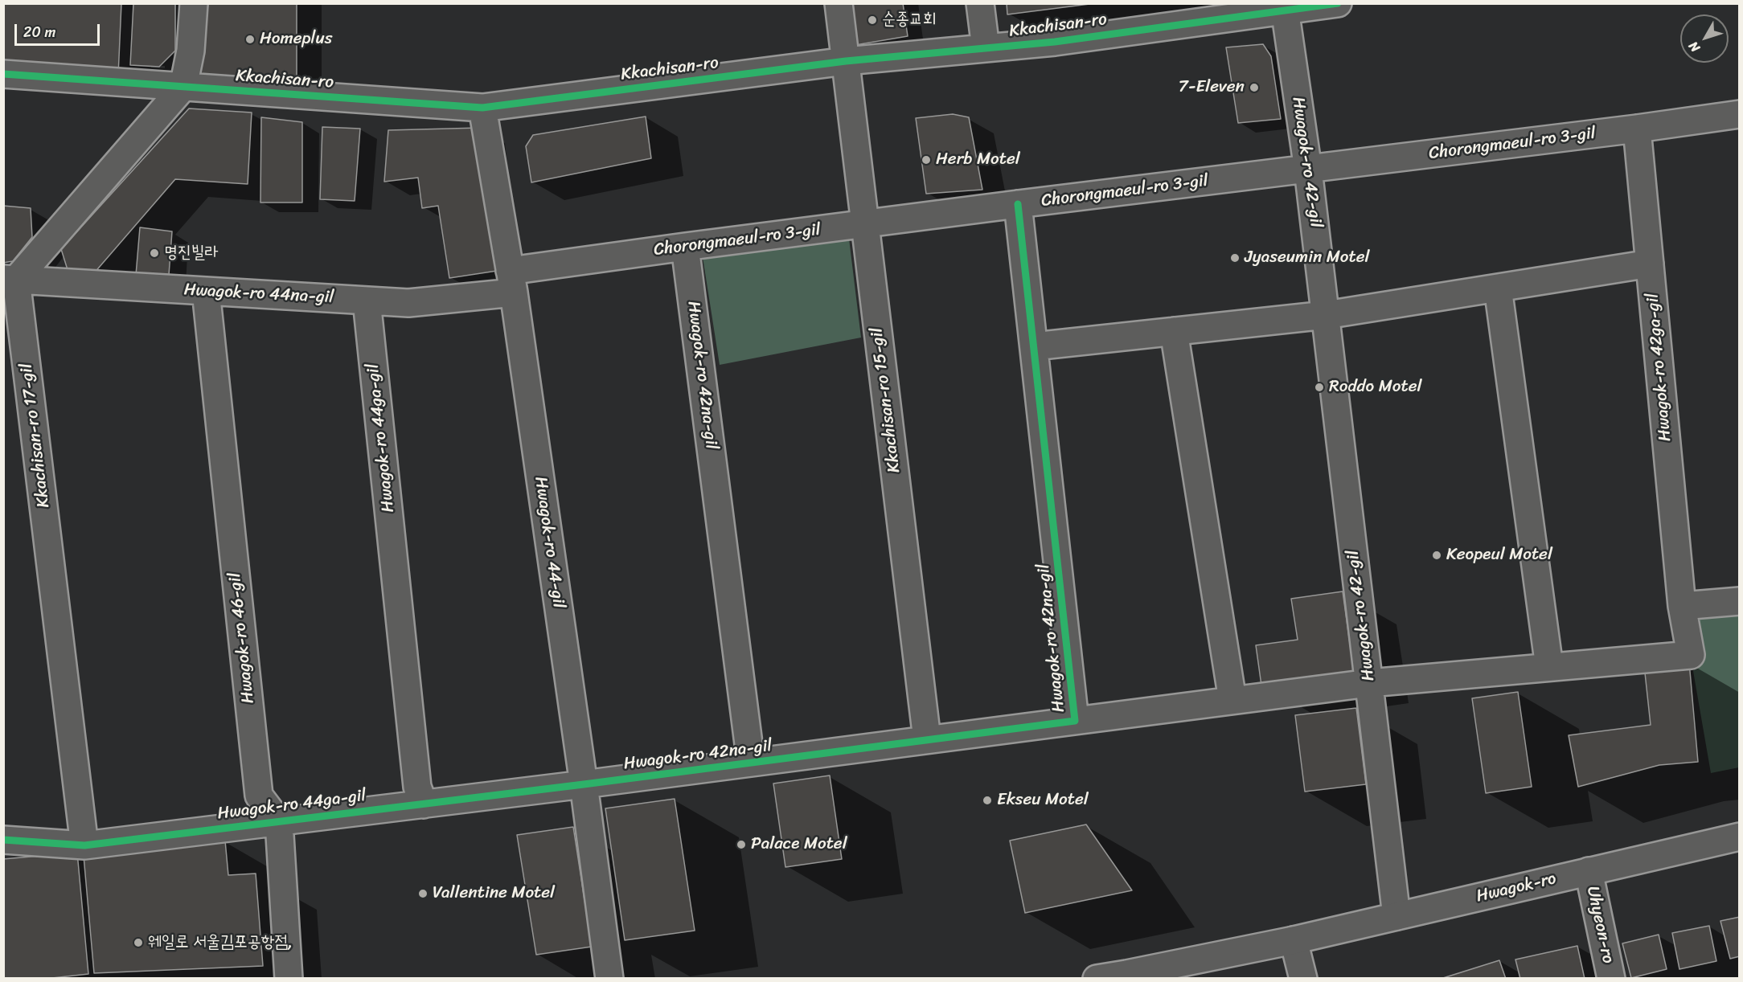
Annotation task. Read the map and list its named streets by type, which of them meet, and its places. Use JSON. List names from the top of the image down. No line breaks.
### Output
{"streets":{"street":["Kkachisan-ro","Chorongmaeul-ro 3-gil","Hwagok-ro 42-gil","Hwagok-ro 44na-gil","Hwagok-ro 42ga-gil","Hwagok-ro 42na-gil","Kkachisan-ro 15-gil","Kkachisan-ro 17-gil","Hwagok-ro 44ga-gil","Hwagok-ro 44-gil","Hwagok-ro 46-gil","Hwagok-ro","Uhyeon-ro"]},"crossings":[["Kkachisan-ro","Hwagok-ro 42-gil"],["Kkachisan-ro","Kkachisan-ro 15-gil"],["Kkachisan-ro","Hwagok-ro 44-gil"],["Chorongmaeul-ro 3-gil","Hwagok-ro 42-gil"],["Chorongmaeul-ro 3-gil","Hwagok-ro 44na-gil"],["Chorongmaeul-ro 3-gil","Hwagok-ro 42ga-gil"],["Chorongmaeul-ro 3-gil","Hwagok-ro 42na-gil"],["Chorongmaeul-ro 3-gil","Kkachisan-ro 15-gil"],["Chorongmaeul-ro 3-gil","Hwagok-ro 44-gil"],["Hwagok-ro 42-gil","Hwagok-ro 42ga-gil"],["Hwagok-ro 42-gil","Hwagok-ro 42na-gil"],["Hwagok-ro 42-gil","Hwagok-ro"],["Hwagok-ro 44na-gil","Kkachisan-ro 17-gil"],["Hwagok-ro 44na-gil","Hwagok-ro 44ga-gil"],["Hwagok-ro 44na-gil","Hwagok-ro 44-gil"],["Hwagok-ro 44na-gil","Hwagok-ro 46-gil"],["Hwagok-ro 42ga-gil","Hwagok-ro 42na-gil"],["Hwagok-ro 42na-gil","Kkachisan-ro 15-gil"],["Hwagok-ro 42na-gil","Hwagok-ro 44ga-gil"],["Hwagok-ro 42na-gil","Hwagok-ro 44-gil"],["Kkachisan-ro 17-gil","Hwagok-ro 44ga-gil"],["Hwagok-ro 44ga-gil","Hwagok-ro 44-gil"],["Hwagok-ro 44ga-gil","Hwagok-ro 46-gil"],["Hwagok-ro","Uhyeon-ro"]],"places":["순종교회","Homeplus","7-Eleven","Herb Motel","명진빌라","Jyaseumin Motel","Roddo Motel","Keopeul Motel","Ekseu Motel","Palace Motel","Vallentine Motel","웨일로 서울김포공항점,"],"scale_bar":"20 m","north":"bottom left"}
